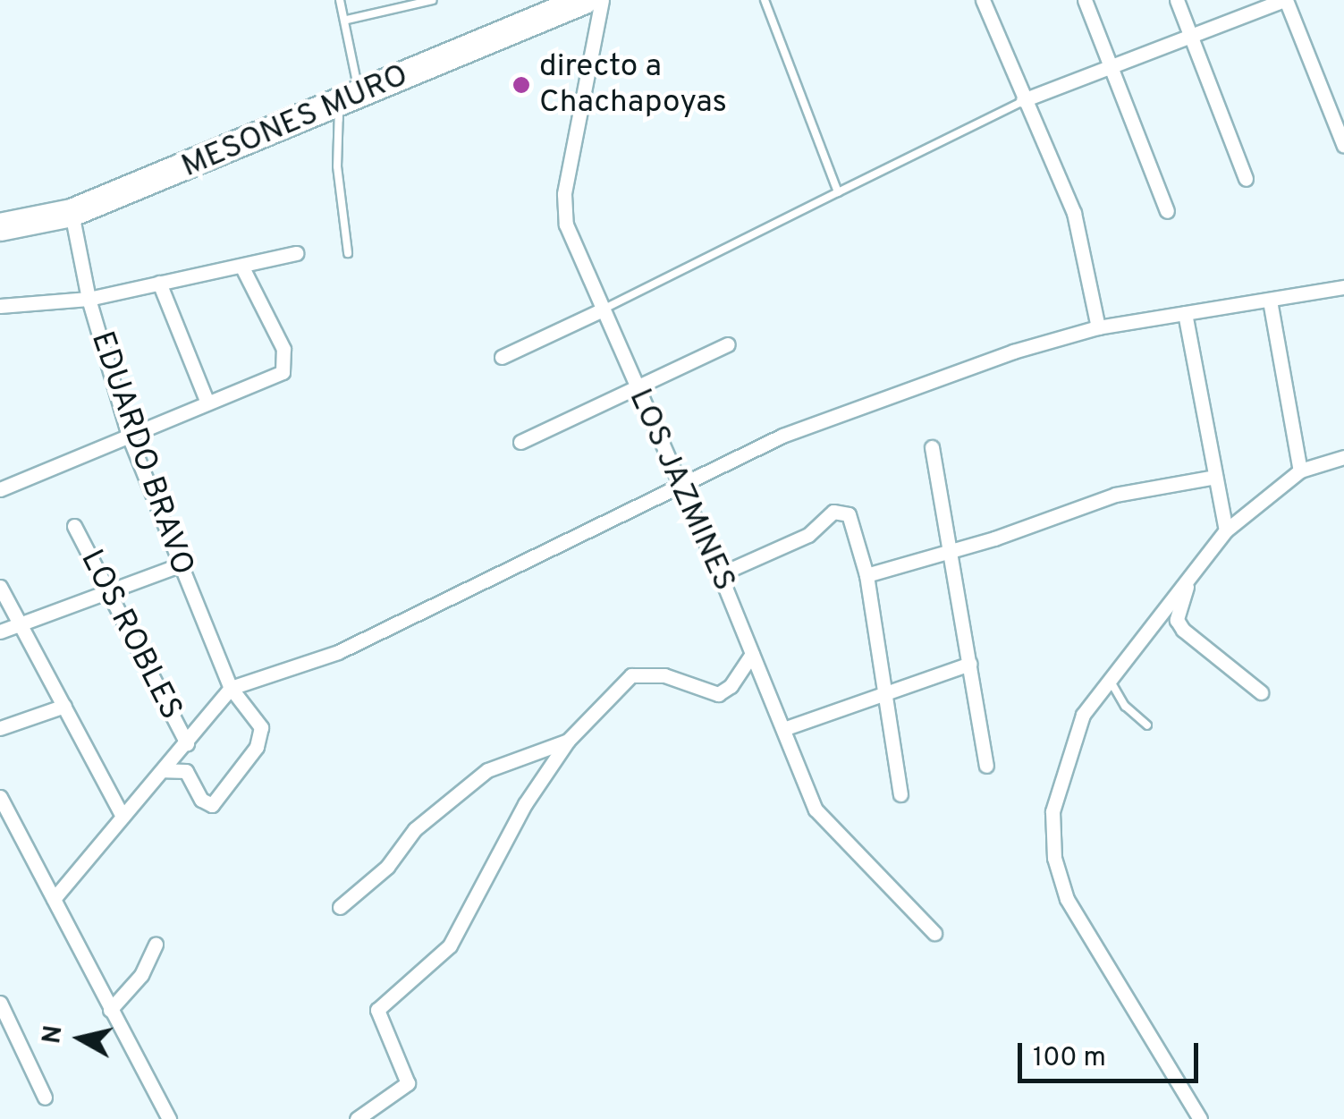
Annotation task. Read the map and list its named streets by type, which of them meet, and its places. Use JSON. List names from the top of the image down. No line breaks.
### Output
{"streets":{"highway":["MESONES MURO"],"street":["EDUARDO BRAVO","LOS JAZMINES","LOS ROBLES"]},"crossings":[["MESONES MURO","EDUARDO BRAVO"]],"places":["directo a Chachapoyas"],"scale_bar":"100 m","north":"left"}
